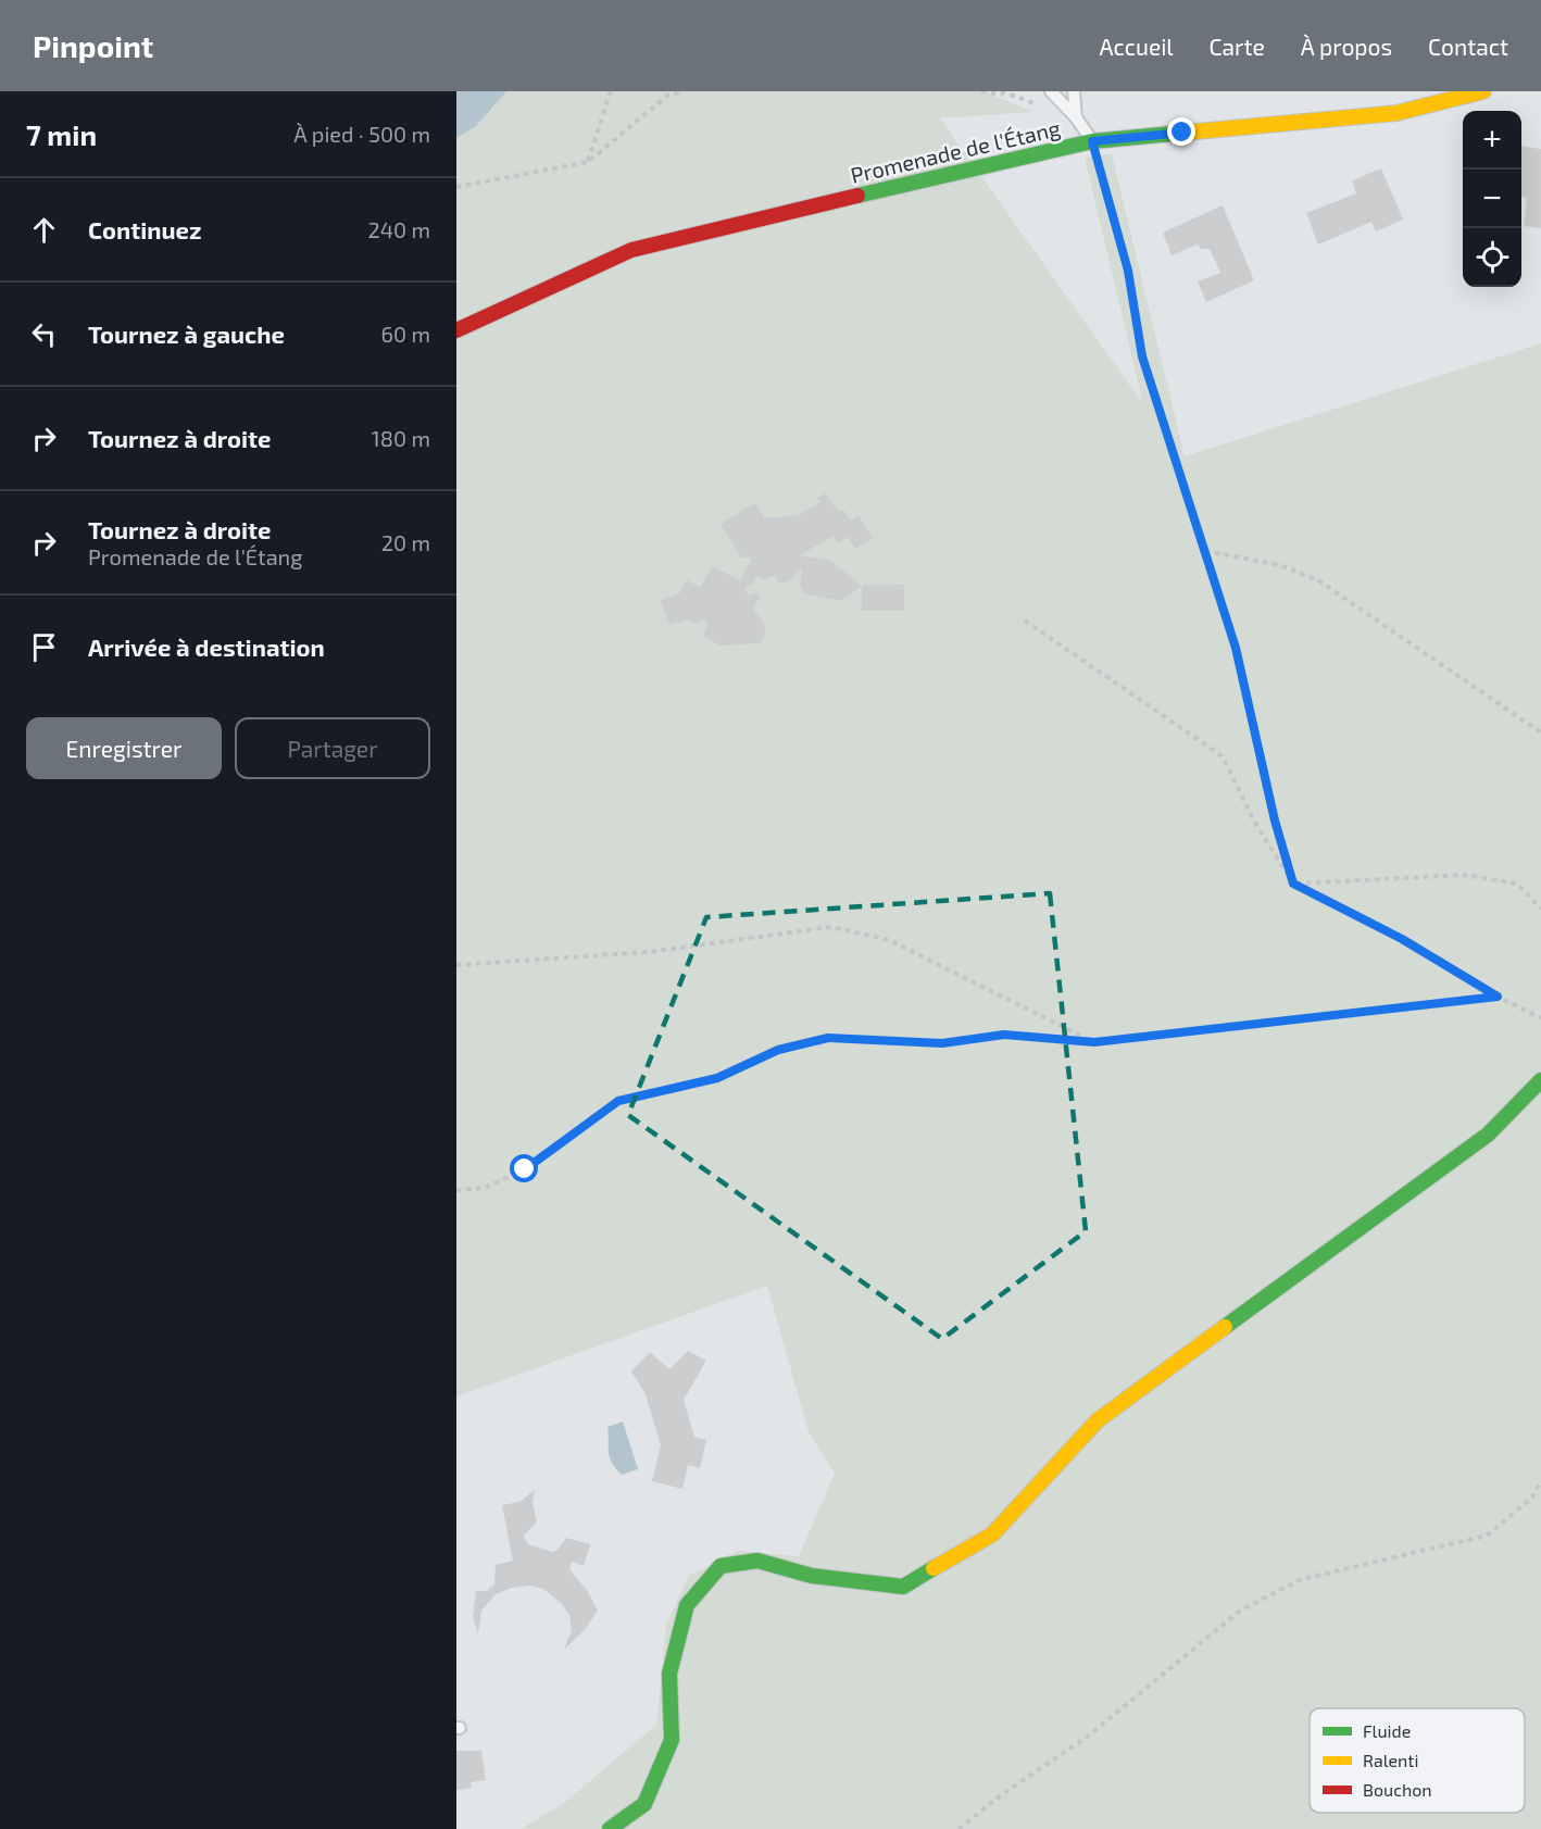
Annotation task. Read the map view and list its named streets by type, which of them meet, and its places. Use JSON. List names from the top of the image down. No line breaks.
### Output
{"streets":{"street":["Promenade de l'Étang"]},"legend":["Fluide","Ralenti","Bouchon"],"page":{"header":"Pinpoint","nav":["Accueil","Carte","À propos","Contact"],"heading":["7 min","À pied · 500 m"],"map_buttons":["+","−"],"list":[["Continuez","240 m"],["Tournez à gauche","60 m"],["Tournez à droite","180 m"],["Tournez à droite","Promenade de l'Étang","20 m"],"Arrivée à destination"],"buttons":["Enregistrer","Partager"]}}
